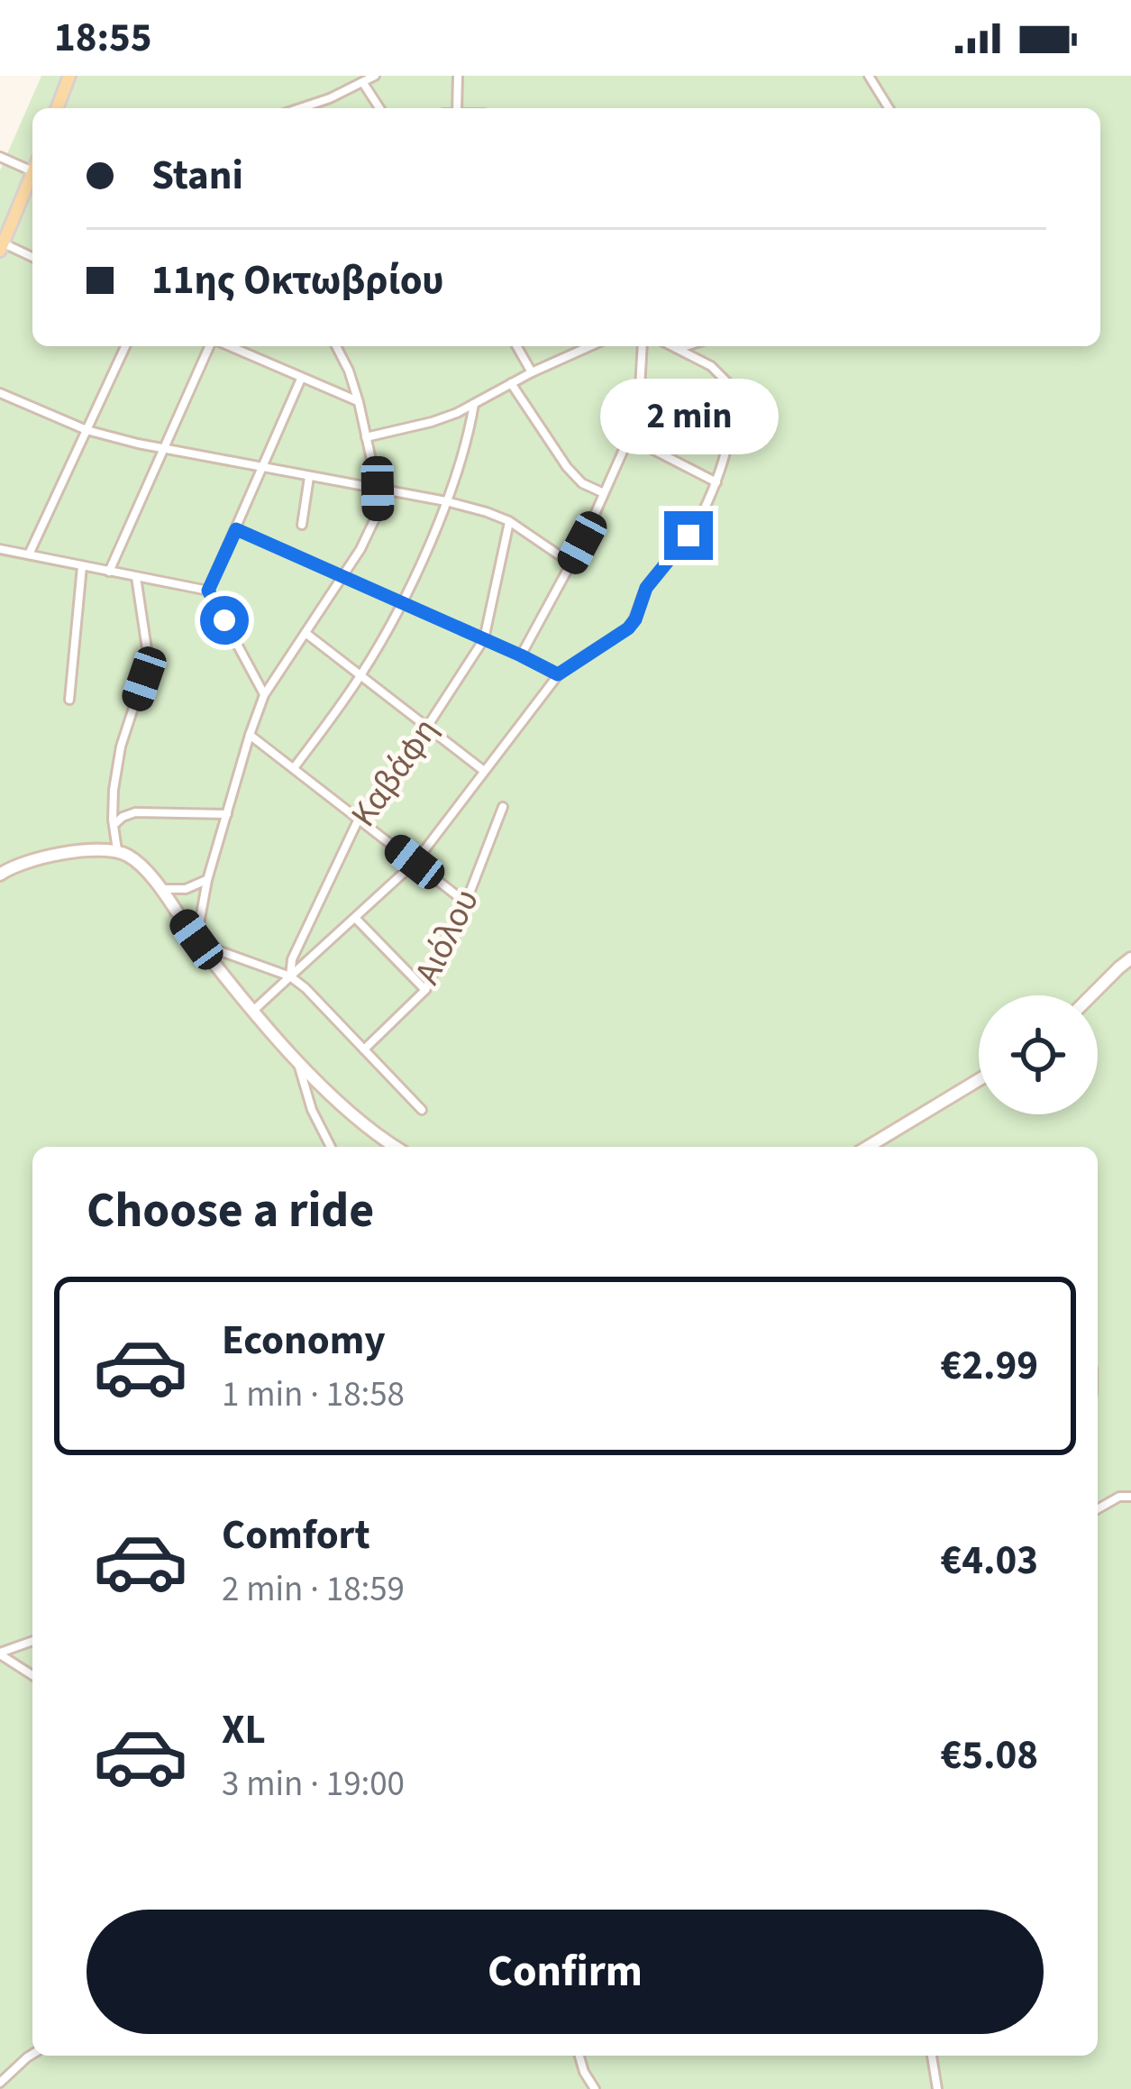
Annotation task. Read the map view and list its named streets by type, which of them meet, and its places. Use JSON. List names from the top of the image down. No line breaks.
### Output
{"streets":{"street":["Καβάφη","Αιόλου"]},"page":{"status":"18:55","banner":["Stani","11ης Οκτωβρίου"],"bubble":"2 min","heading":"Choose a ride","list":[{"name":"Economy","note":"1 min · 18:58","value":"€2.99"},{"name":"Comfort","note":"2 min · 18:59","value":"€4.03"},{"name":"XL","note":"3 min · 19:00","value":"€5.08"}],"buttons":"Confirm"}}
